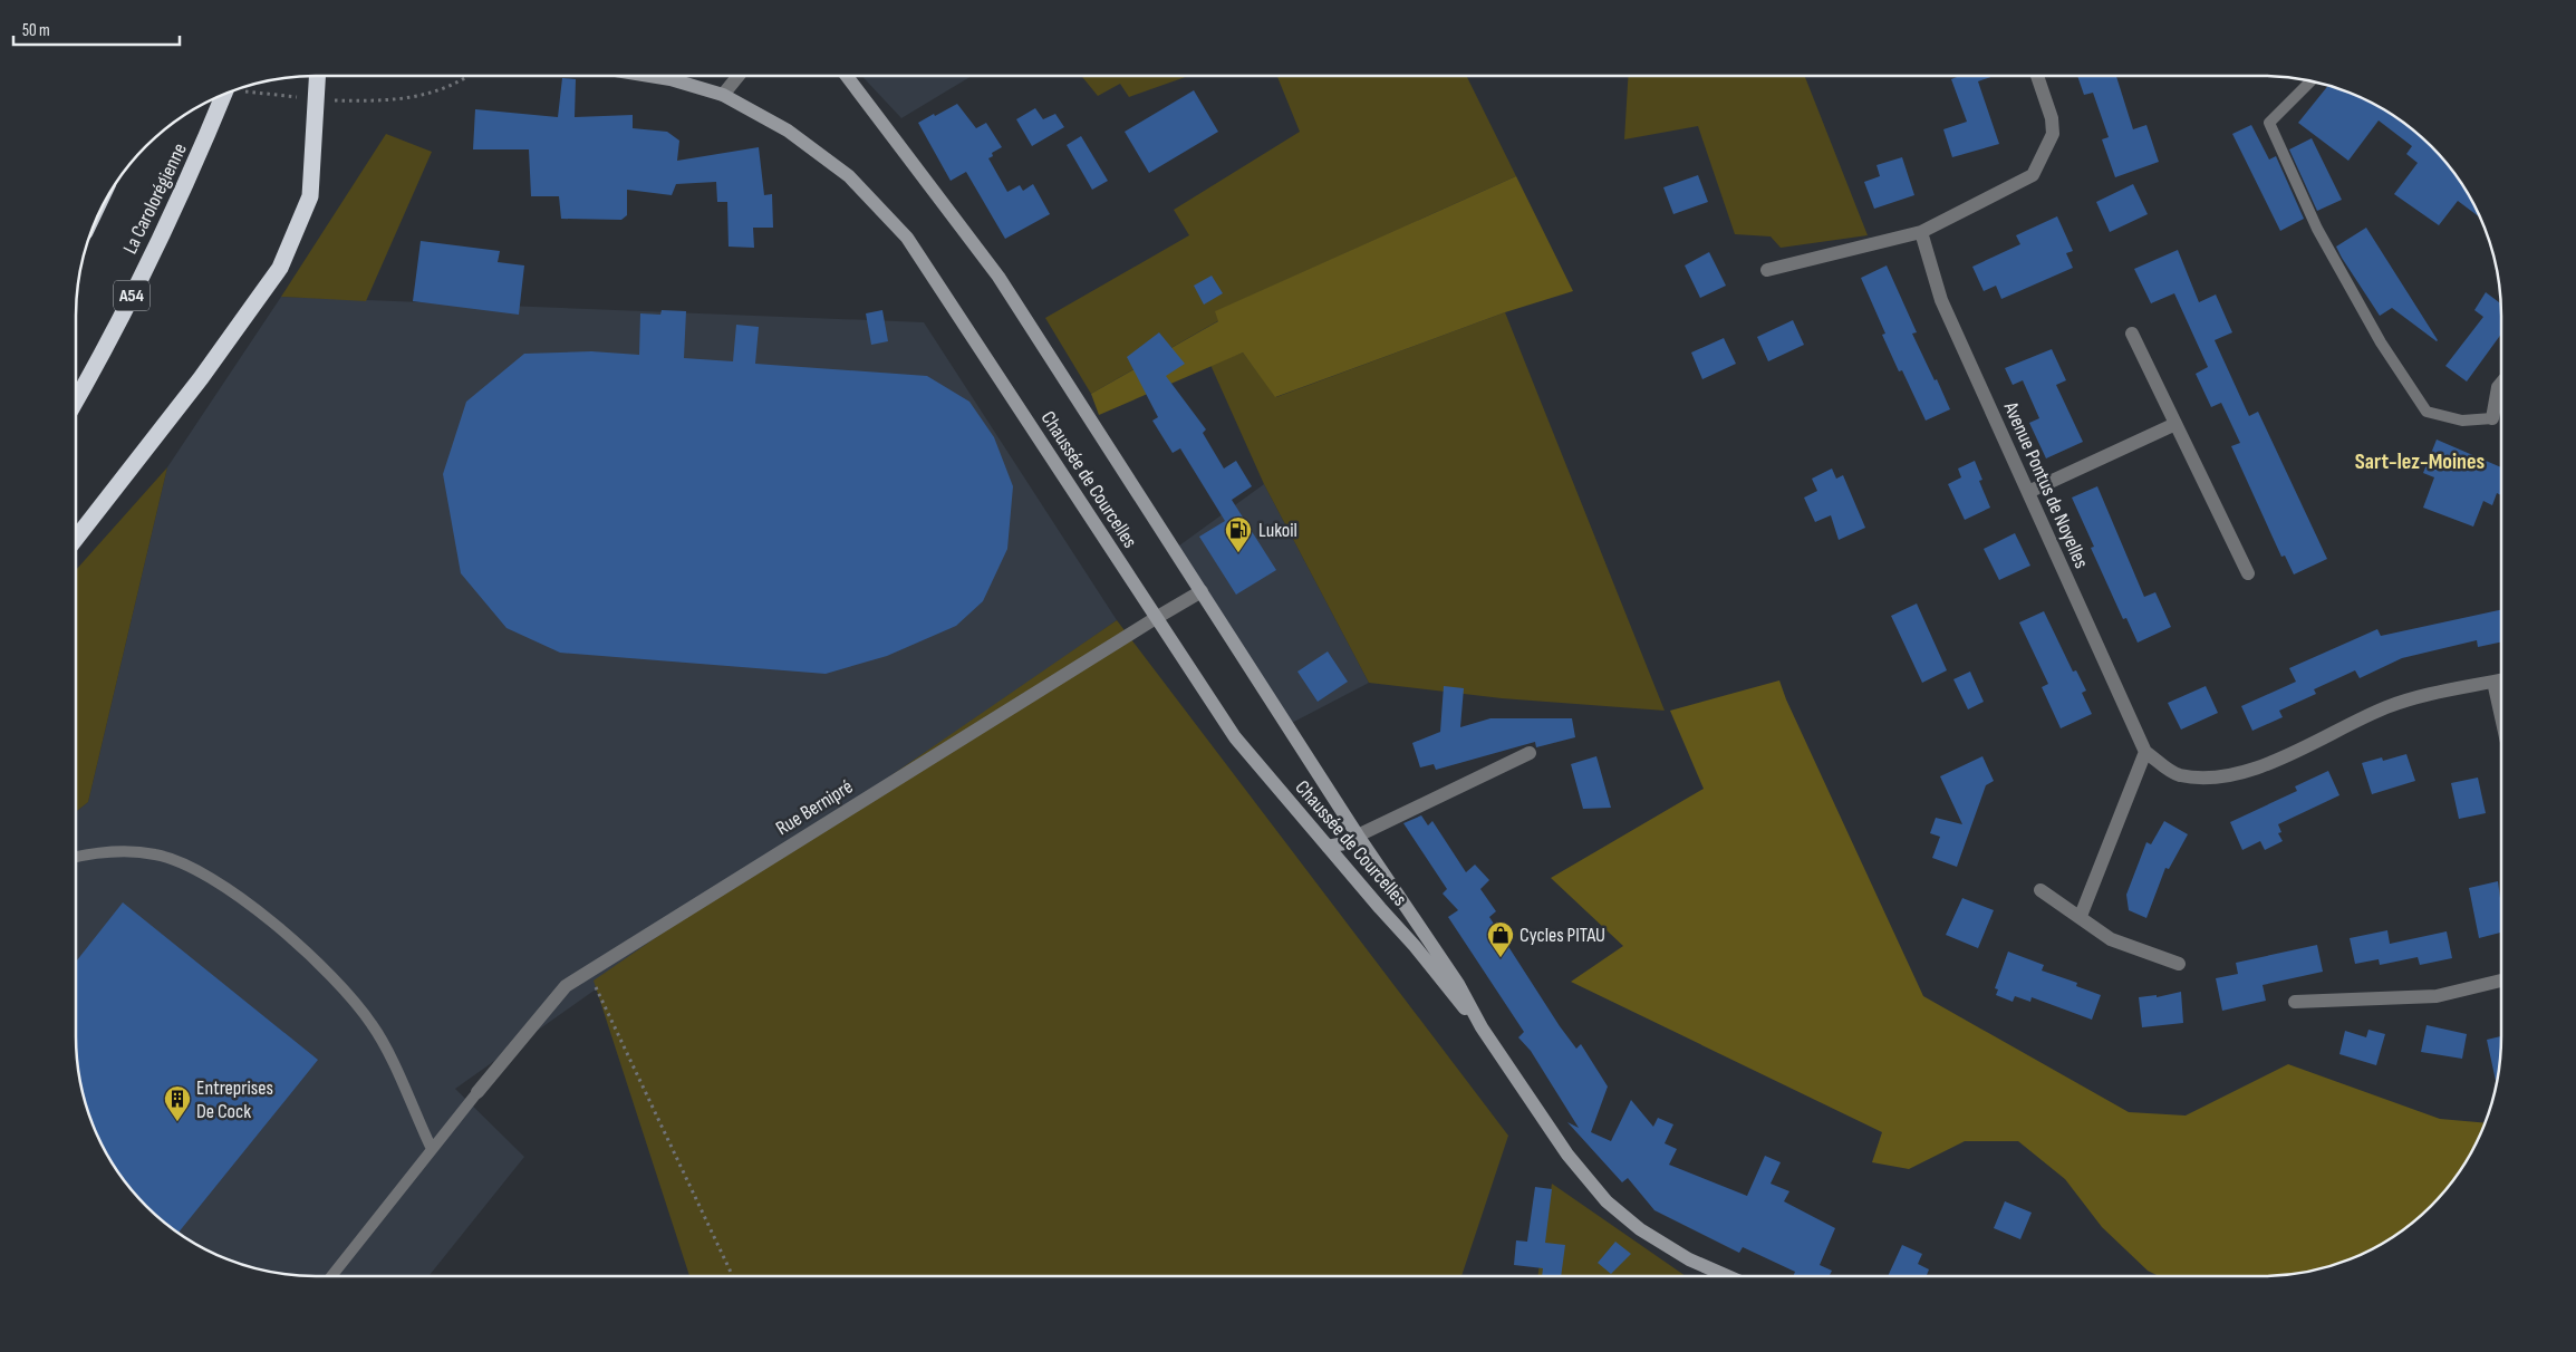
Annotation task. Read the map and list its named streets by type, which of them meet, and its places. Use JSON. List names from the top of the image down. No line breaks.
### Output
{"streets":{"highway":["La Carolorégienne","A54"],"main road":["Chaussée de Courcelles"],"street":["Avenue Pontus de Noyelles","Rue Bernipré"]},"crossings":[["Chaussée de Courcelles","Rue Bernipré"]],"districts":["Sart-lez-Moines"],"places":{"fuel station":["Lukoil"],"shop":["Cycles PITAU"],"building":["Entreprises De Cock"]},"scale_bar":"50 m"}
